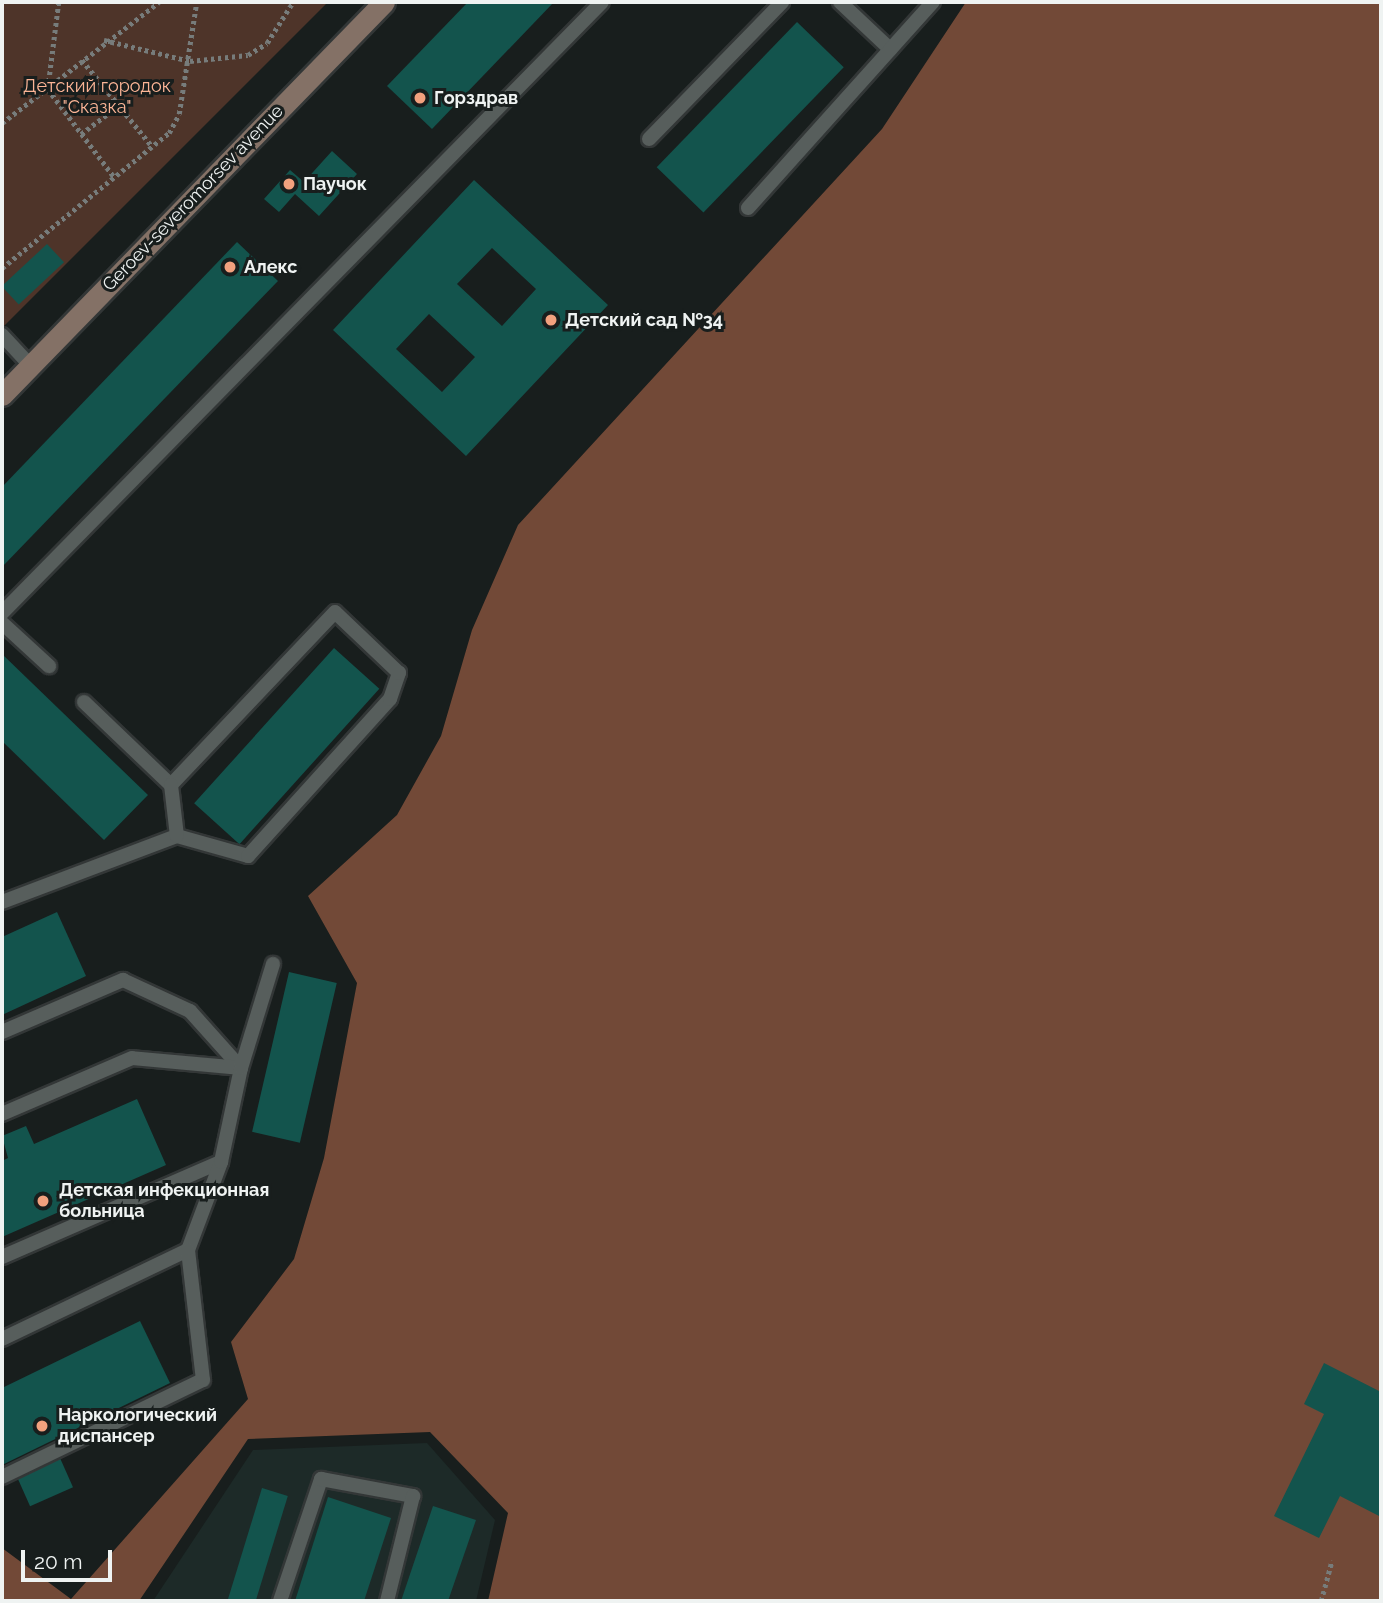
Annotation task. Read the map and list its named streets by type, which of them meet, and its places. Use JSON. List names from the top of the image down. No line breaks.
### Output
{"streets":{"street":["Geroev-severomorsev avenue"]},"parks":["Детский городок \"Сказка\""],"places":["Горздрав","Паучок","Алекс","Детский сад №34","Детская инфекционная больница","Наркологический диспансер"],"scale_bar":"20 m"}
